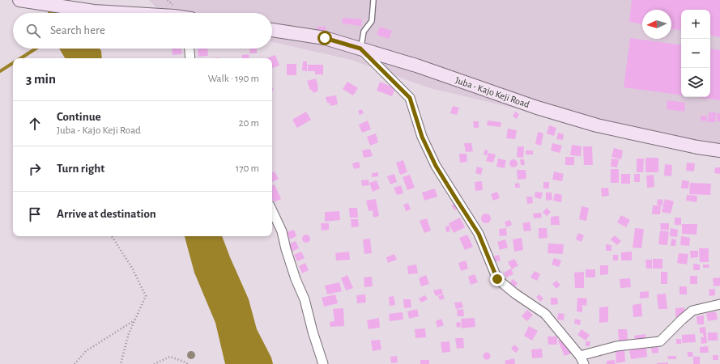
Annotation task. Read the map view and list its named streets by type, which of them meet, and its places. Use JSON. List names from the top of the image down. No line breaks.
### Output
{"streets":{"main road":["Juba - Kajo Keji Road"]},"north":"left","page":{"map_buttons":["+","−"],"search":"Search here","heading":["3 min","Walk · 190 m"],"list":[["Continue","Juba - Kajo Keji Road","20 m"],["Turn right","170 m"],"Arrive at destination"]}}
